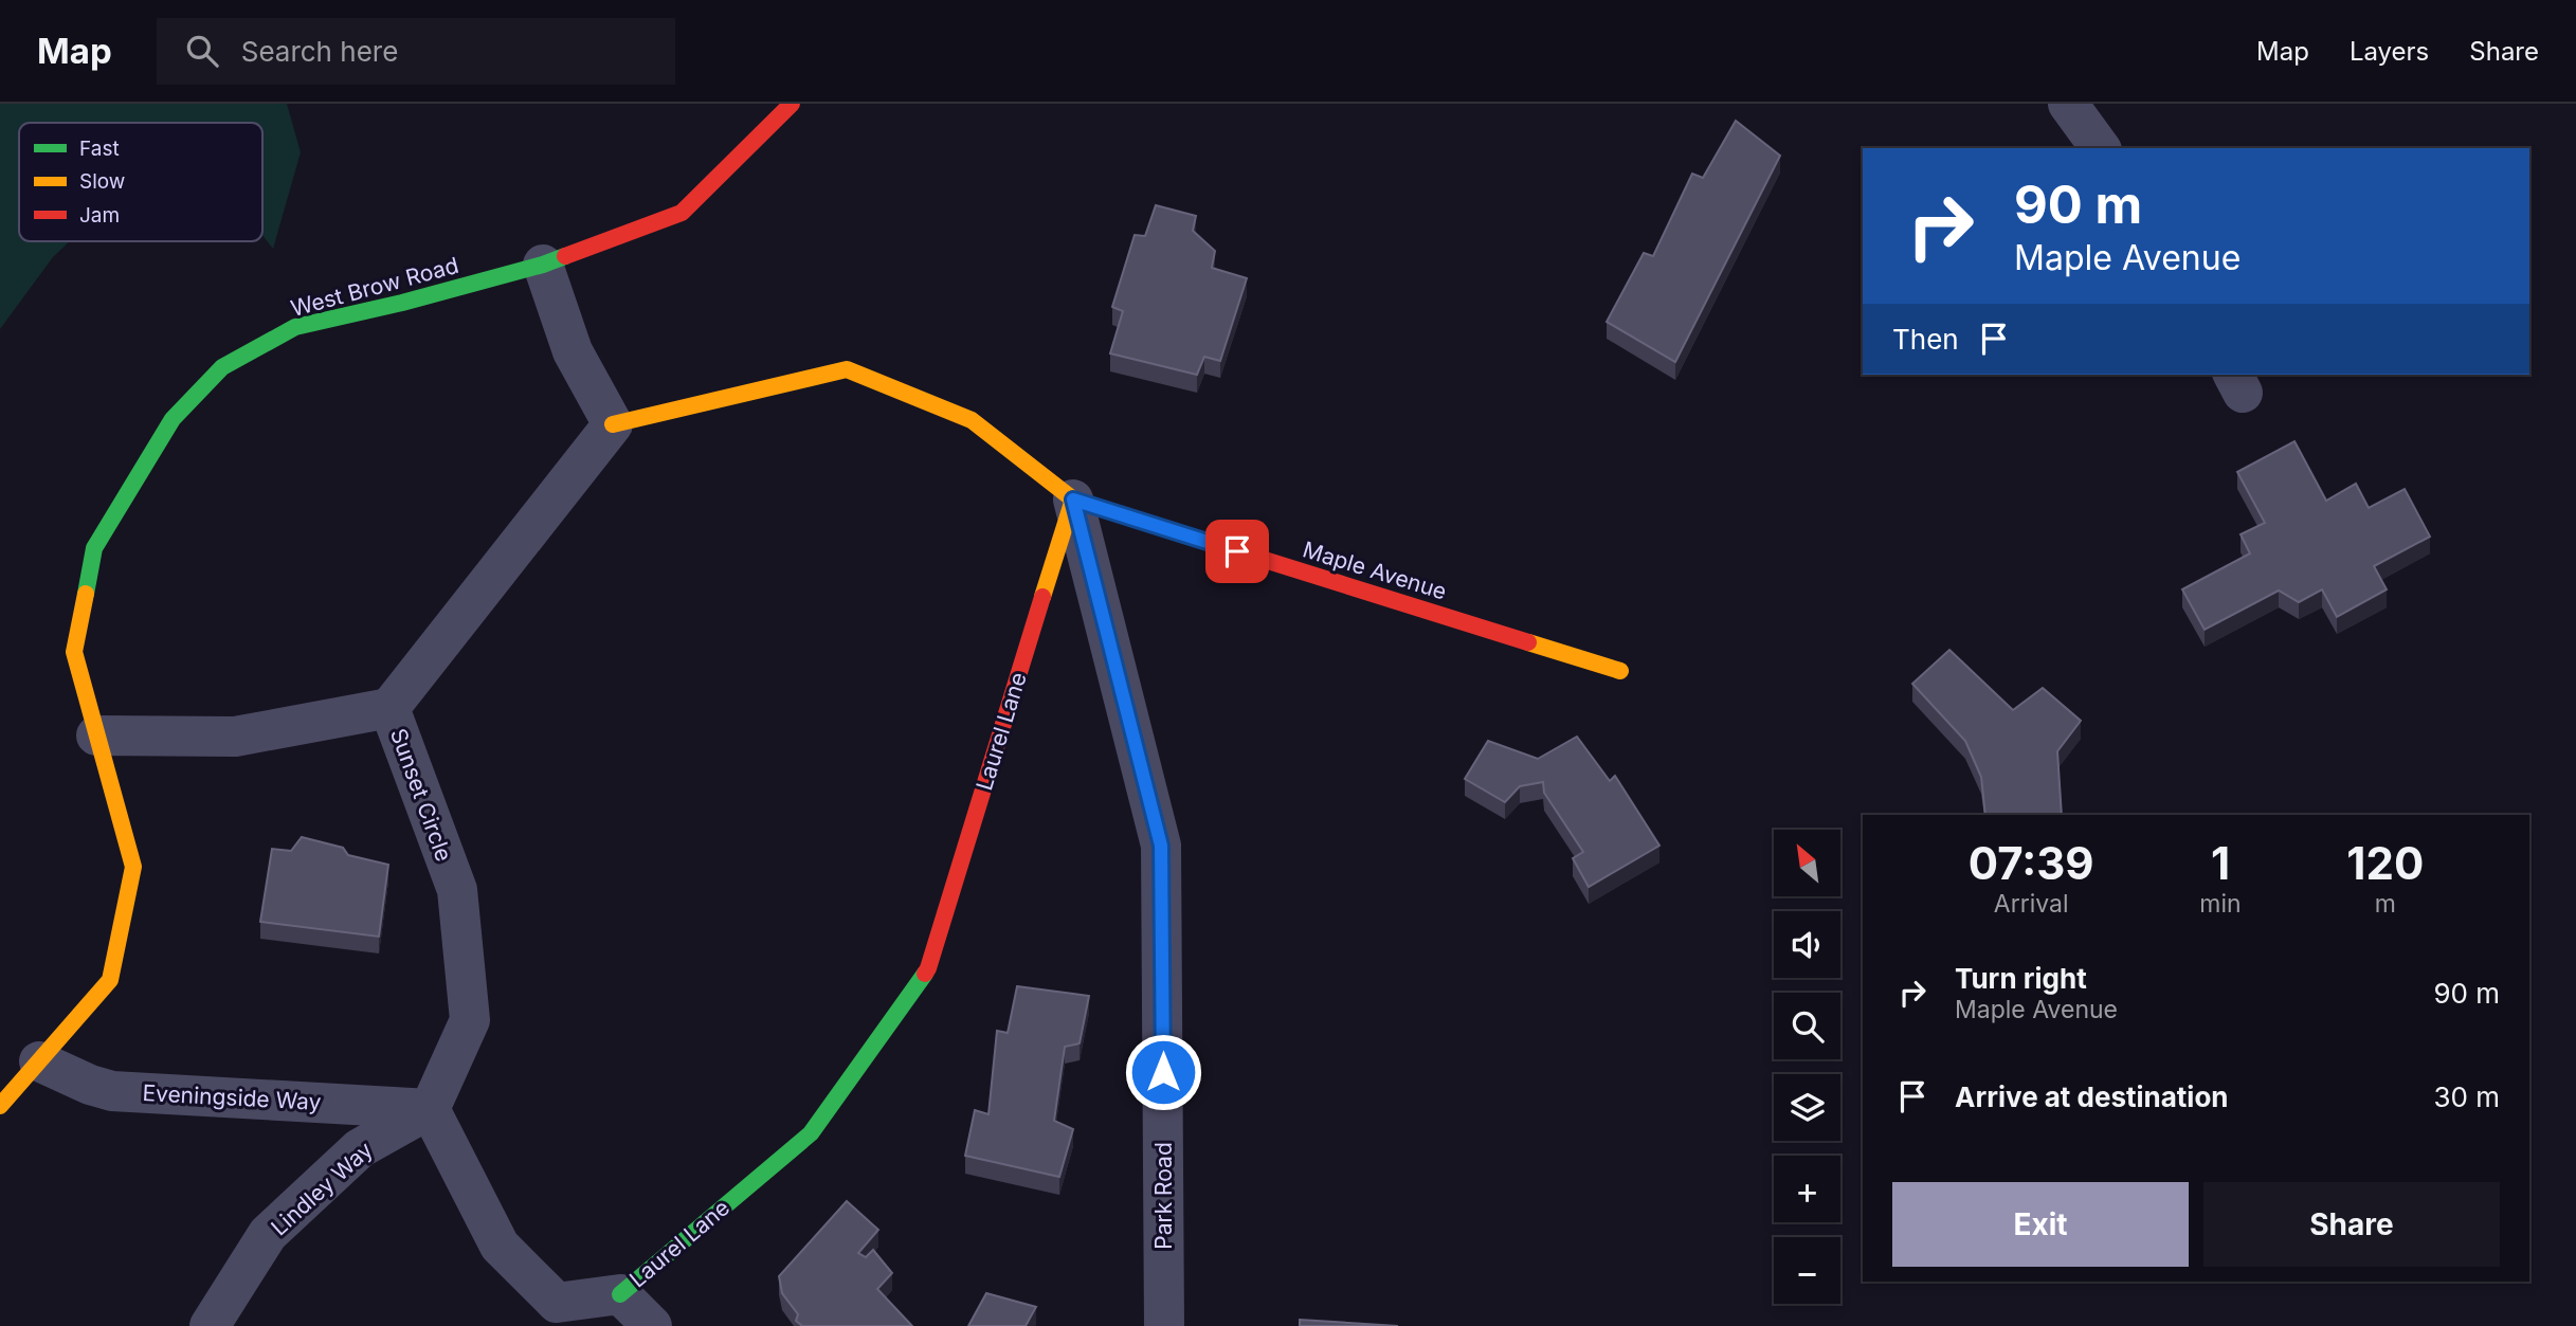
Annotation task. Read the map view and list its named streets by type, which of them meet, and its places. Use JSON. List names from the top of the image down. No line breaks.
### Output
{"streets":{"street":["West Brow Road","Maple Avenue","Laurel Lane","Sunset Circle","Eveningside Way","Lindley Way","Park Road"]},"crossings":[["West Brow Road","Eveningside Way"],["Maple Avenue","Laurel Lane"],["Maple Avenue","Park Road"],["Laurel Lane","Park Road"],["Sunset Circle","Eveningside Way"],["Sunset Circle","Lindley Way"],["Eveningside Way","Lindley Way"]],"legend":["Fast","Slow","Jam"],"north":"top left","page":{"header":"Map","search":"Search here","nav":["Map","Layers","Share"],"turn":["90 m","Maple Avenue"],"then":"Then","eta":["07:39","Arrival","1","min","120","m"],"map_buttons":["+","−"],"list":[{"name":"Turn right","note":"Maple Avenue","value":"90 m"},{"name":"Arrive at destination","value":"30 m"}],"buttons":["Exit","Share"]}}
